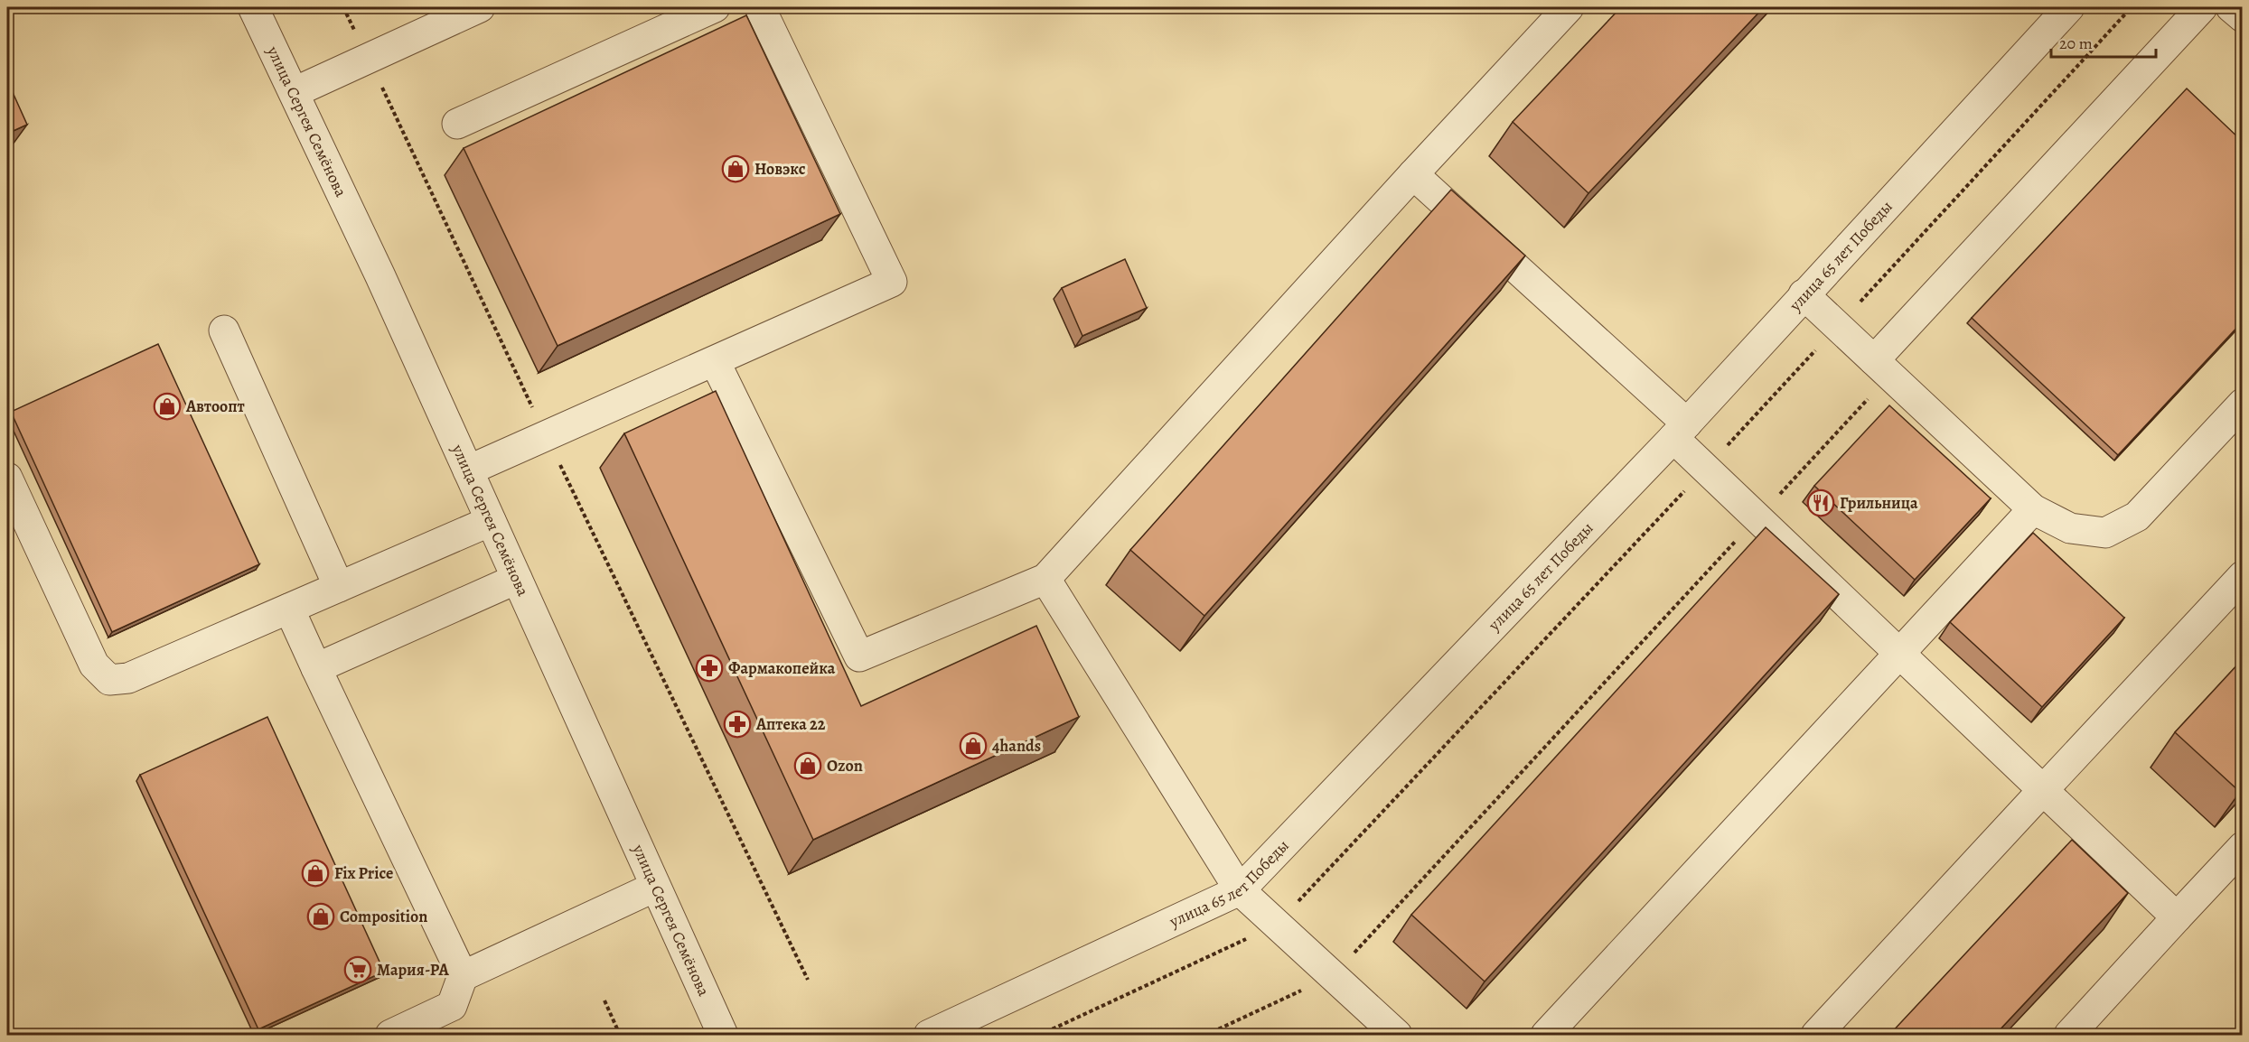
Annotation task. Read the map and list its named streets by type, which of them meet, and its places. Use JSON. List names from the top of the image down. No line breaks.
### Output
{"streets":{"street":["улица Сергея Семёнова","улица 65 лет Победы"]},"places":{"shop":["Новэкс","Автоопт","4hands","Ozon","Fix Price","Composition"],"restaurant":["Грильница"],"pharmacy":["Фармакопейка","Аптека 22"],"supermarket":["Мария-РА"]},"scale_bar":"20 m"}
